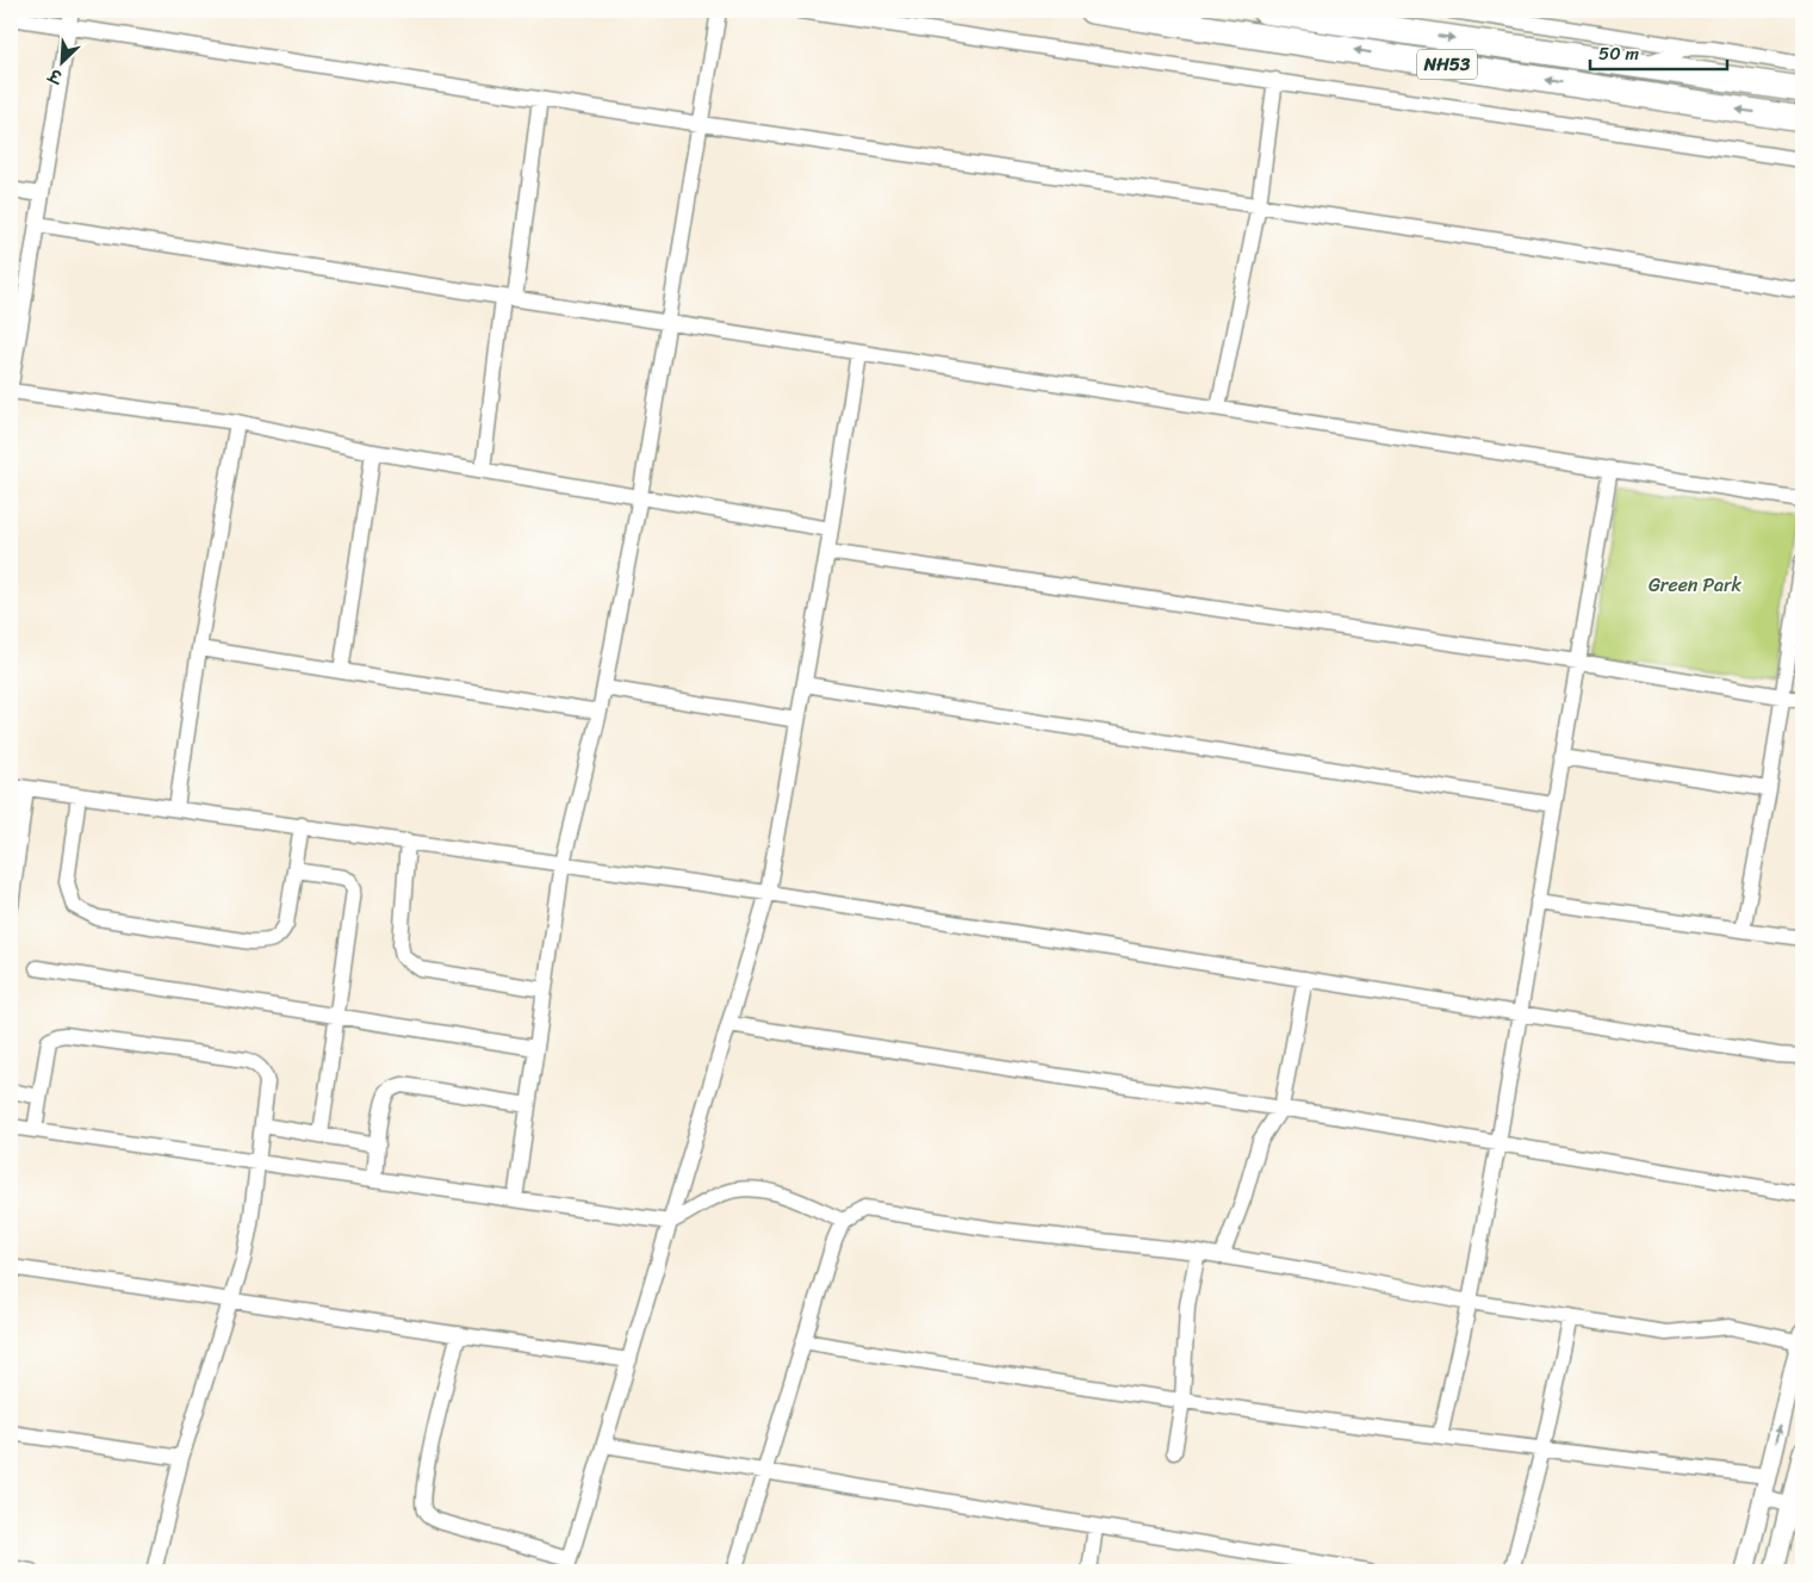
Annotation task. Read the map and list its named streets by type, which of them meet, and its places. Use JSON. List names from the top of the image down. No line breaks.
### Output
{"streets":{"highway":["NH53"]},"parks":["Green Park"],"scale_bar":"50 m","north":"bottom left"}
